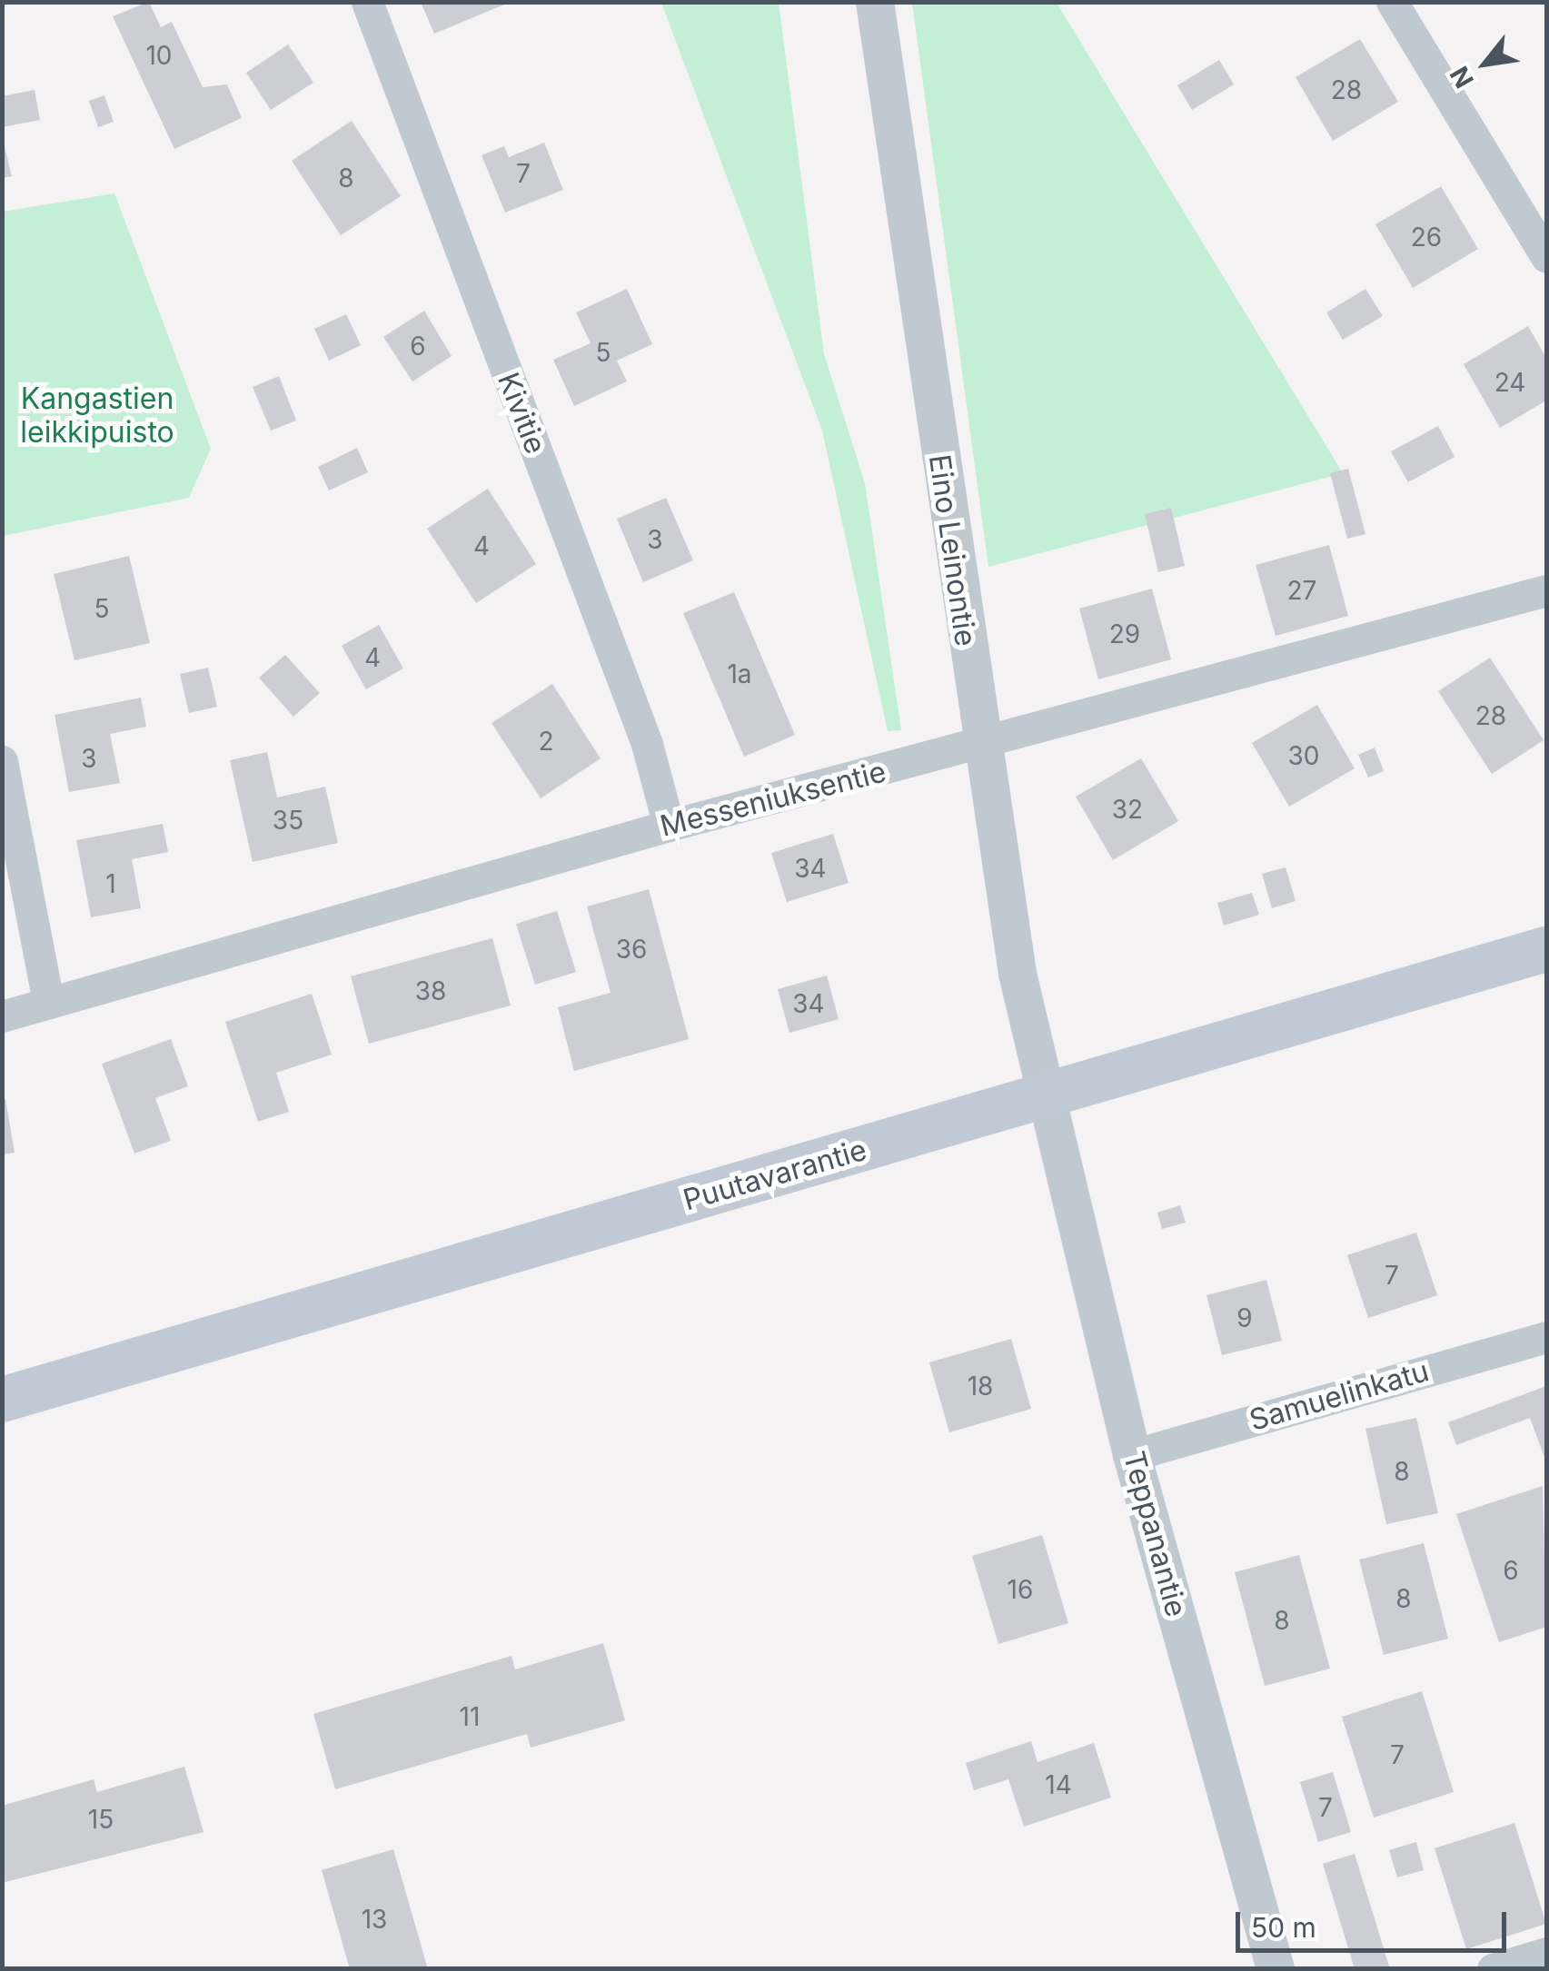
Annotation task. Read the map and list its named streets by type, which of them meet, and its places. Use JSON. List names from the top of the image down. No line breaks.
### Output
{"streets":{"main road":["Puutavarantie"],"street":["Kivitie","Eino Leinontie","Messeniuksentie","Samuelinkatu","Teppanantie"]},"crossings":[["Kivitie","Messeniuksentie"],["Eino Leinontie","Messeniuksentie"],["Eino Leinontie","Puutavarantie"],["Eino Leinontie","Teppanantie"],["Puutavarantie","Teppanantie"],["Samuelinkatu","Teppanantie"]],"parks":["Kangastien leikkipuisto"],"house_numbers":["10","28","7","8","26","6","5","24","3","4","27","5","29","4","1a","28","2","30","3","32","35","34","1","36","38","34","7","9","18","8","6","16","8","8","11","7","14","7","15","13"],"scale_bar":"50 m","north":"bottom left"}
